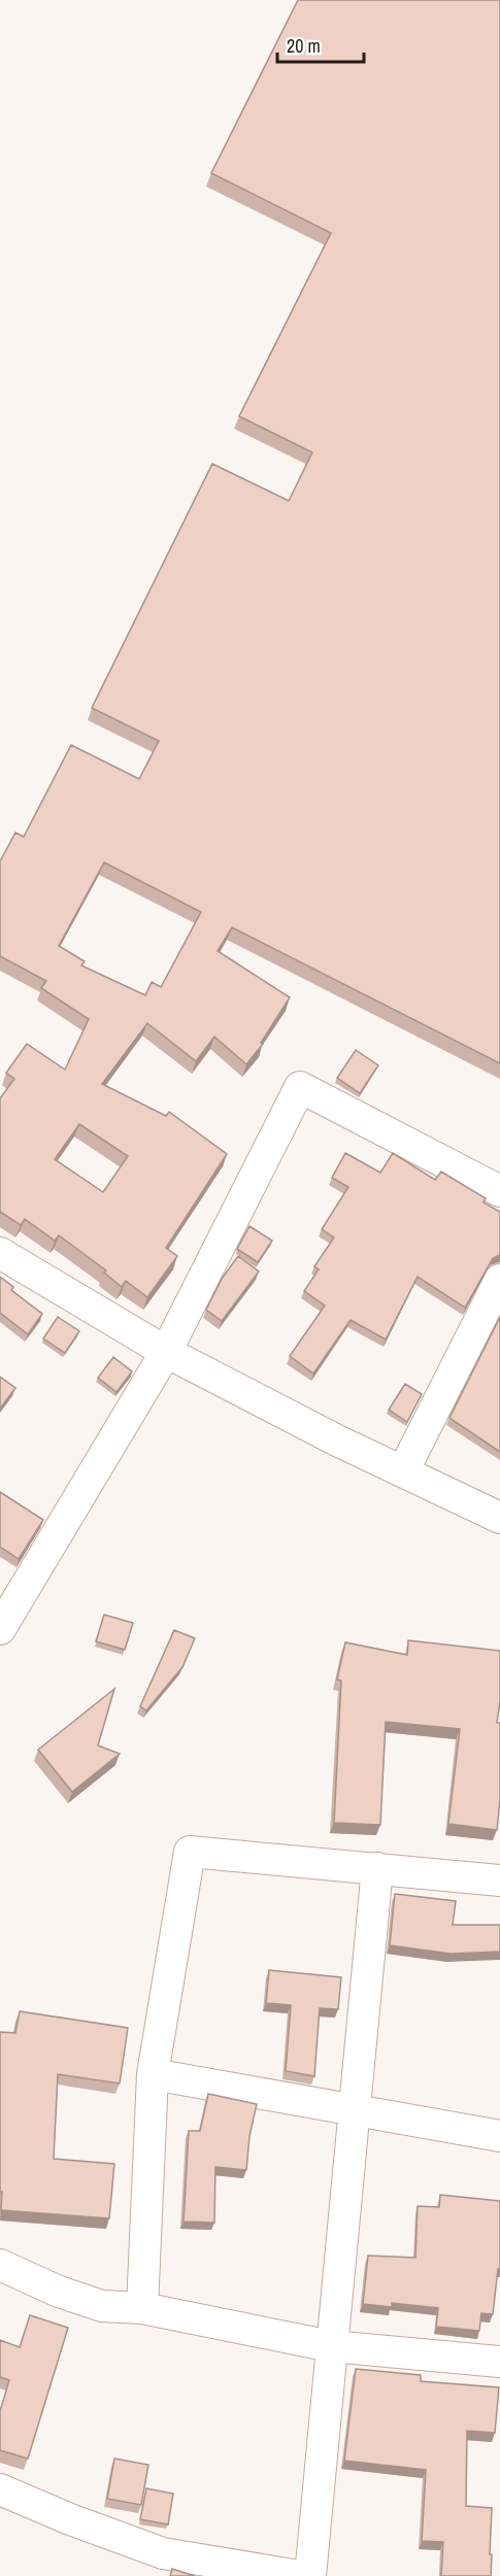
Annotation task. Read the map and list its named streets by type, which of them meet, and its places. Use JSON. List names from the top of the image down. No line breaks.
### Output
{"scale_bar":"20 m"}
